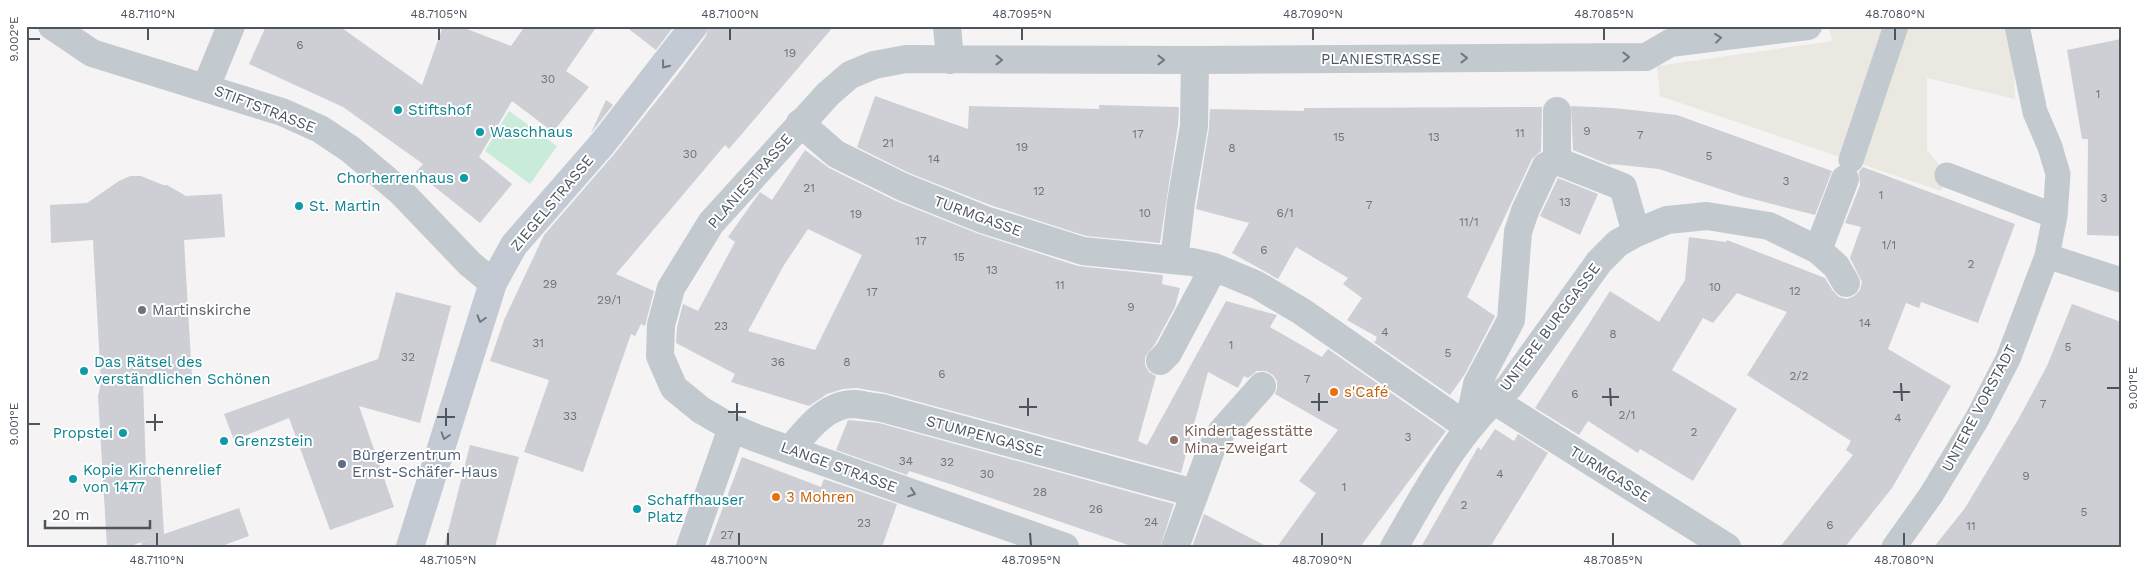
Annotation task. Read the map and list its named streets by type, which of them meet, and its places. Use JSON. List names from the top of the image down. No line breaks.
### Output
{"streets":{"main road":["ZIEGELSTRASSE"],"street":["PLANIESTRASSE","STIFTSTRASSE","TURMGASSE","UNTERE BURGGASSE","UNTERE VORSTADT","STUMPENGASSE","LANGE STRASSE"]},"crossings":[["PLANIESTRASSE","TURMGASSE"],["PLANIESTRASSE","LANGE STRASSE"],["STIFTSTRASSE","ZIEGELSTRASSE"],["TURMGASSE","UNTERE BURGGASSE"],["STUMPENGASSE","LANGE STRASSE"]],"one_way":["PLANIESTRASSE","ZIEGELSTRASSE","LANGE STRASSE"],"places":["Stiftshof","Waschhaus","Chorherrenhaus","St. Martin","Martinskirche","Das Rätsel des verständlichen Schönen","s'Café","Propstei","Kindertagesstätte Mina-Zweigart","Grenzstein","Bürgerzentrum Ernst-Schäfer-Haus","Kopie Kirchenrelief von 1477","3 Mohren","Schaffhauser Platz"],"house_numbers":["6","19","30","1","9","11","17","7","15","13","21","19","8","30","5","14","3","21","12","1","3","13","7","10","6/1","19","11/1","17","1/1","6","15","2","13","29","11","10","12","17","29/1","9","14","23","4","8","31","1","5","5","32","36","8","6","2/2","7","6","7","2/1","33","4","2","3","34","32","30","4","9","1","28","2","26","5","24","23","6","11","27"],"scale_bar":"20 m","coordinates":["48.7110°N","48.7105°N","48.7100°N","48.7095°N","48.7090°N","48.7085°N","48.7080°N","9.002°E","9.001°E"]}
